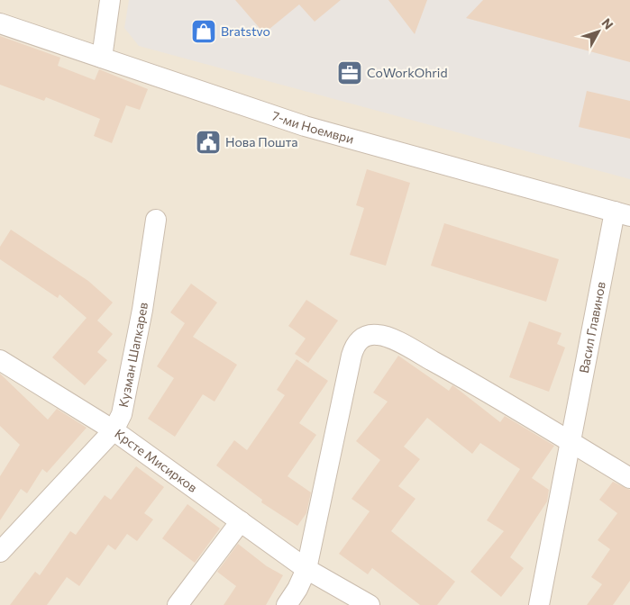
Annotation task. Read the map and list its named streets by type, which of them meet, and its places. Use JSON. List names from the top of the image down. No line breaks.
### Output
{"streets":{"street":["7-ми Ноември","Васил Главинов","Кузман Шапкарев","Крсте Мисирков"]},"crossings":[["7-ми Ноември","Васил Главинов"],["Кузман Шапкарев","Крсте Мисирков"]],"places":{"shop":["Bratstvo"],"office":["CoWorkOhrid"],"public building":["Нова Пошта"]},"north":"top right"}
